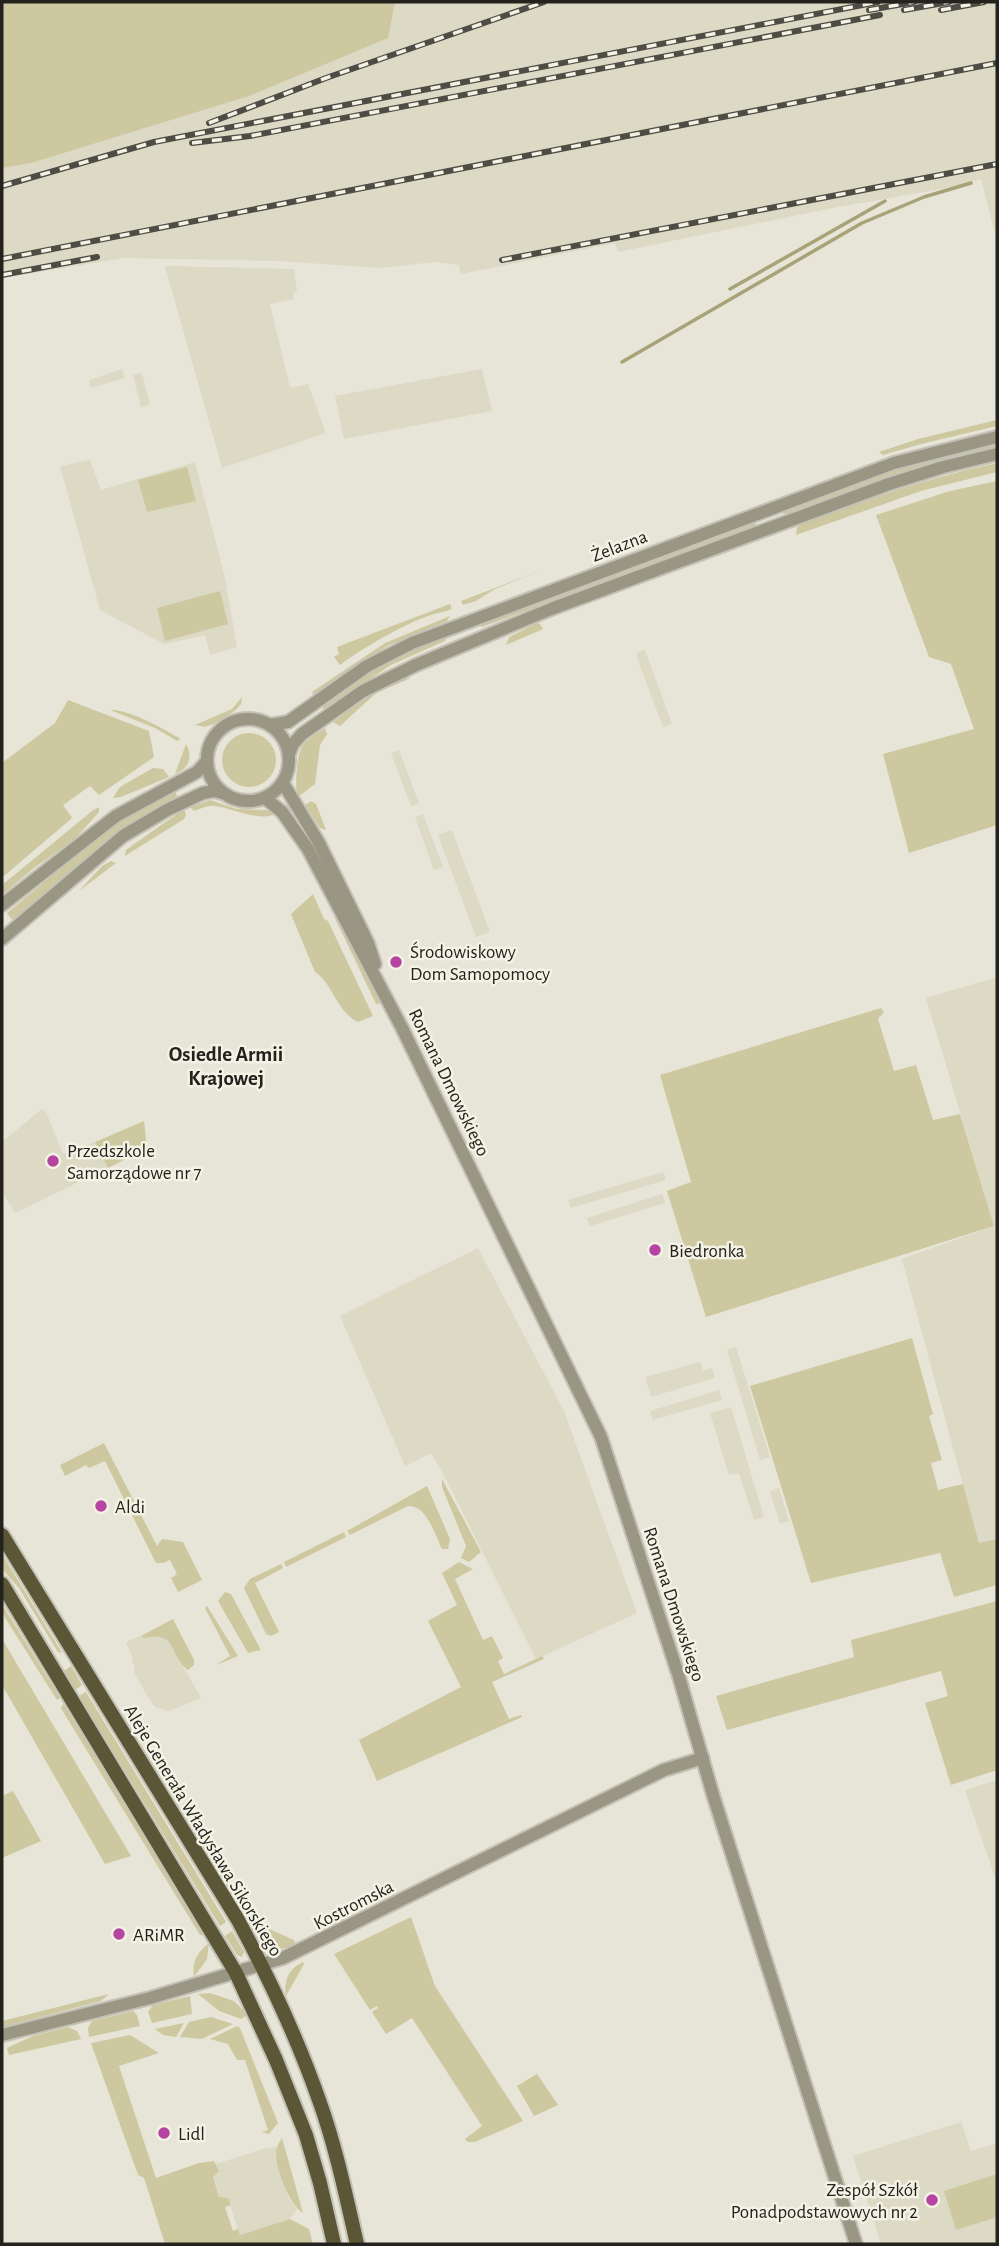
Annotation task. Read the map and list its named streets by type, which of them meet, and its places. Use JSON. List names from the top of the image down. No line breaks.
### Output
{"streets":{"main road":["Aleje Generała Władysława Sikorskiego"],"street":["Żelazna","Romana Dmowskiego","Kostromska"]},"crossings":[["Żelazna","Romana Dmowskiego"],["Romana Dmowskiego","Kostromska"],["Aleje Generała Władysława Sikorskiego","Kostromska"]],"districts":["Osiedle Armii Krajowej"],"places":["Środowiskowy Dom Samopomocy","Przedszkole Samorządowe nr 7","Biedronka","Aldi","ARiMR","Lidl","Zespół Szkół Ponadpodstawowych nr 2"]}
